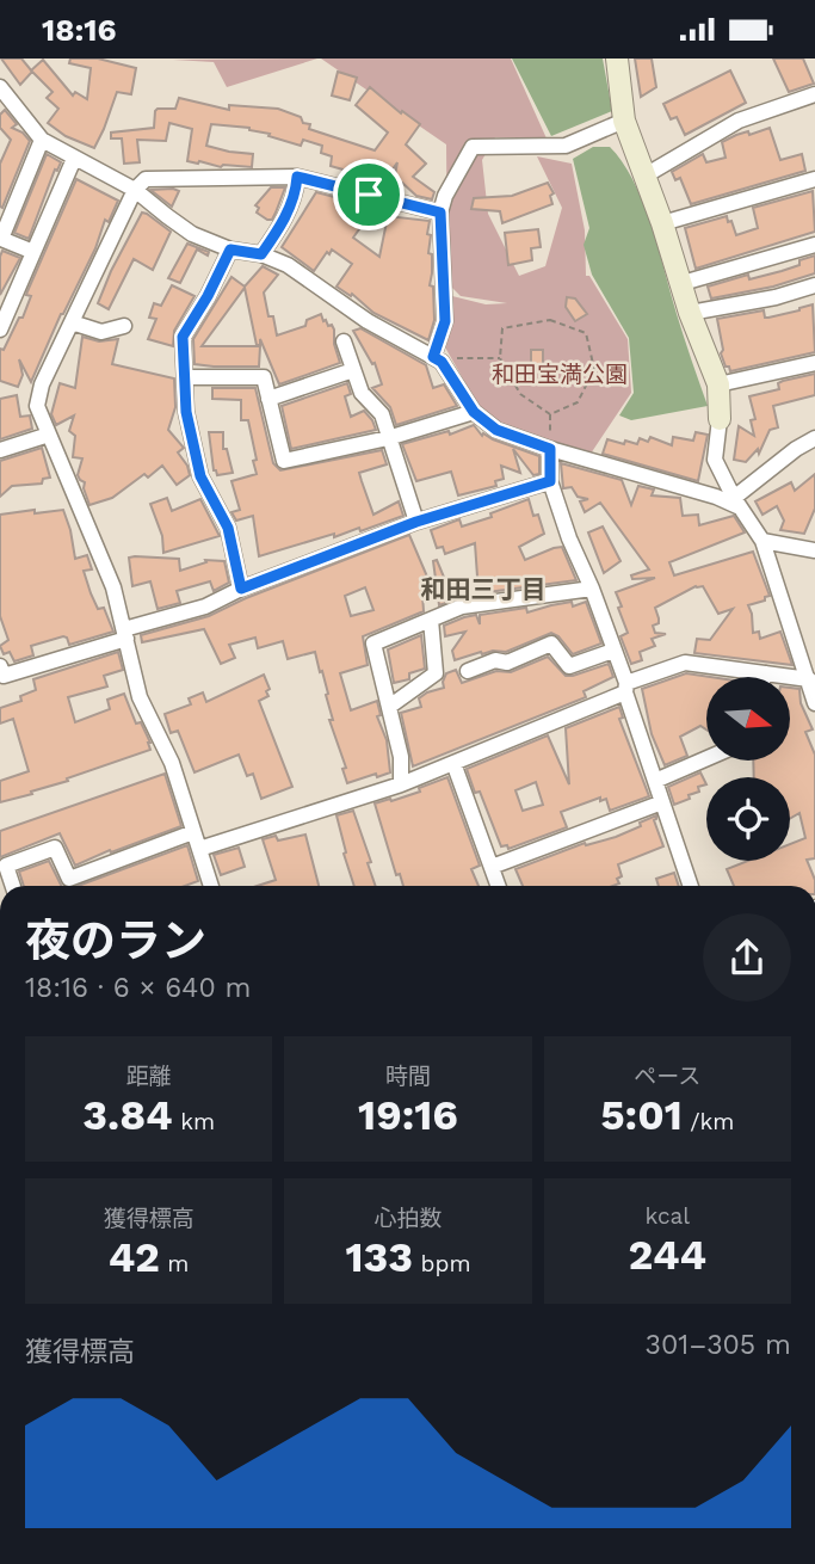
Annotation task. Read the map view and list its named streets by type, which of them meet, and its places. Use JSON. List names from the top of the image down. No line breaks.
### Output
{"districts":["和田三丁目"],"parks":["和田宝満公園"],"north":"right","page":{"status":"18:16","heading":["夜のラン","18:16 · 6 × 640 m"],"stats":[["距離","3.84 km"],["時間","19:16"],["ペース","5:01 /km"],["獲得標高","42 m"],["心拍数","133 bpm"],["kcal","244"]],"chart":["獲得標高","301–305 m"]}}
